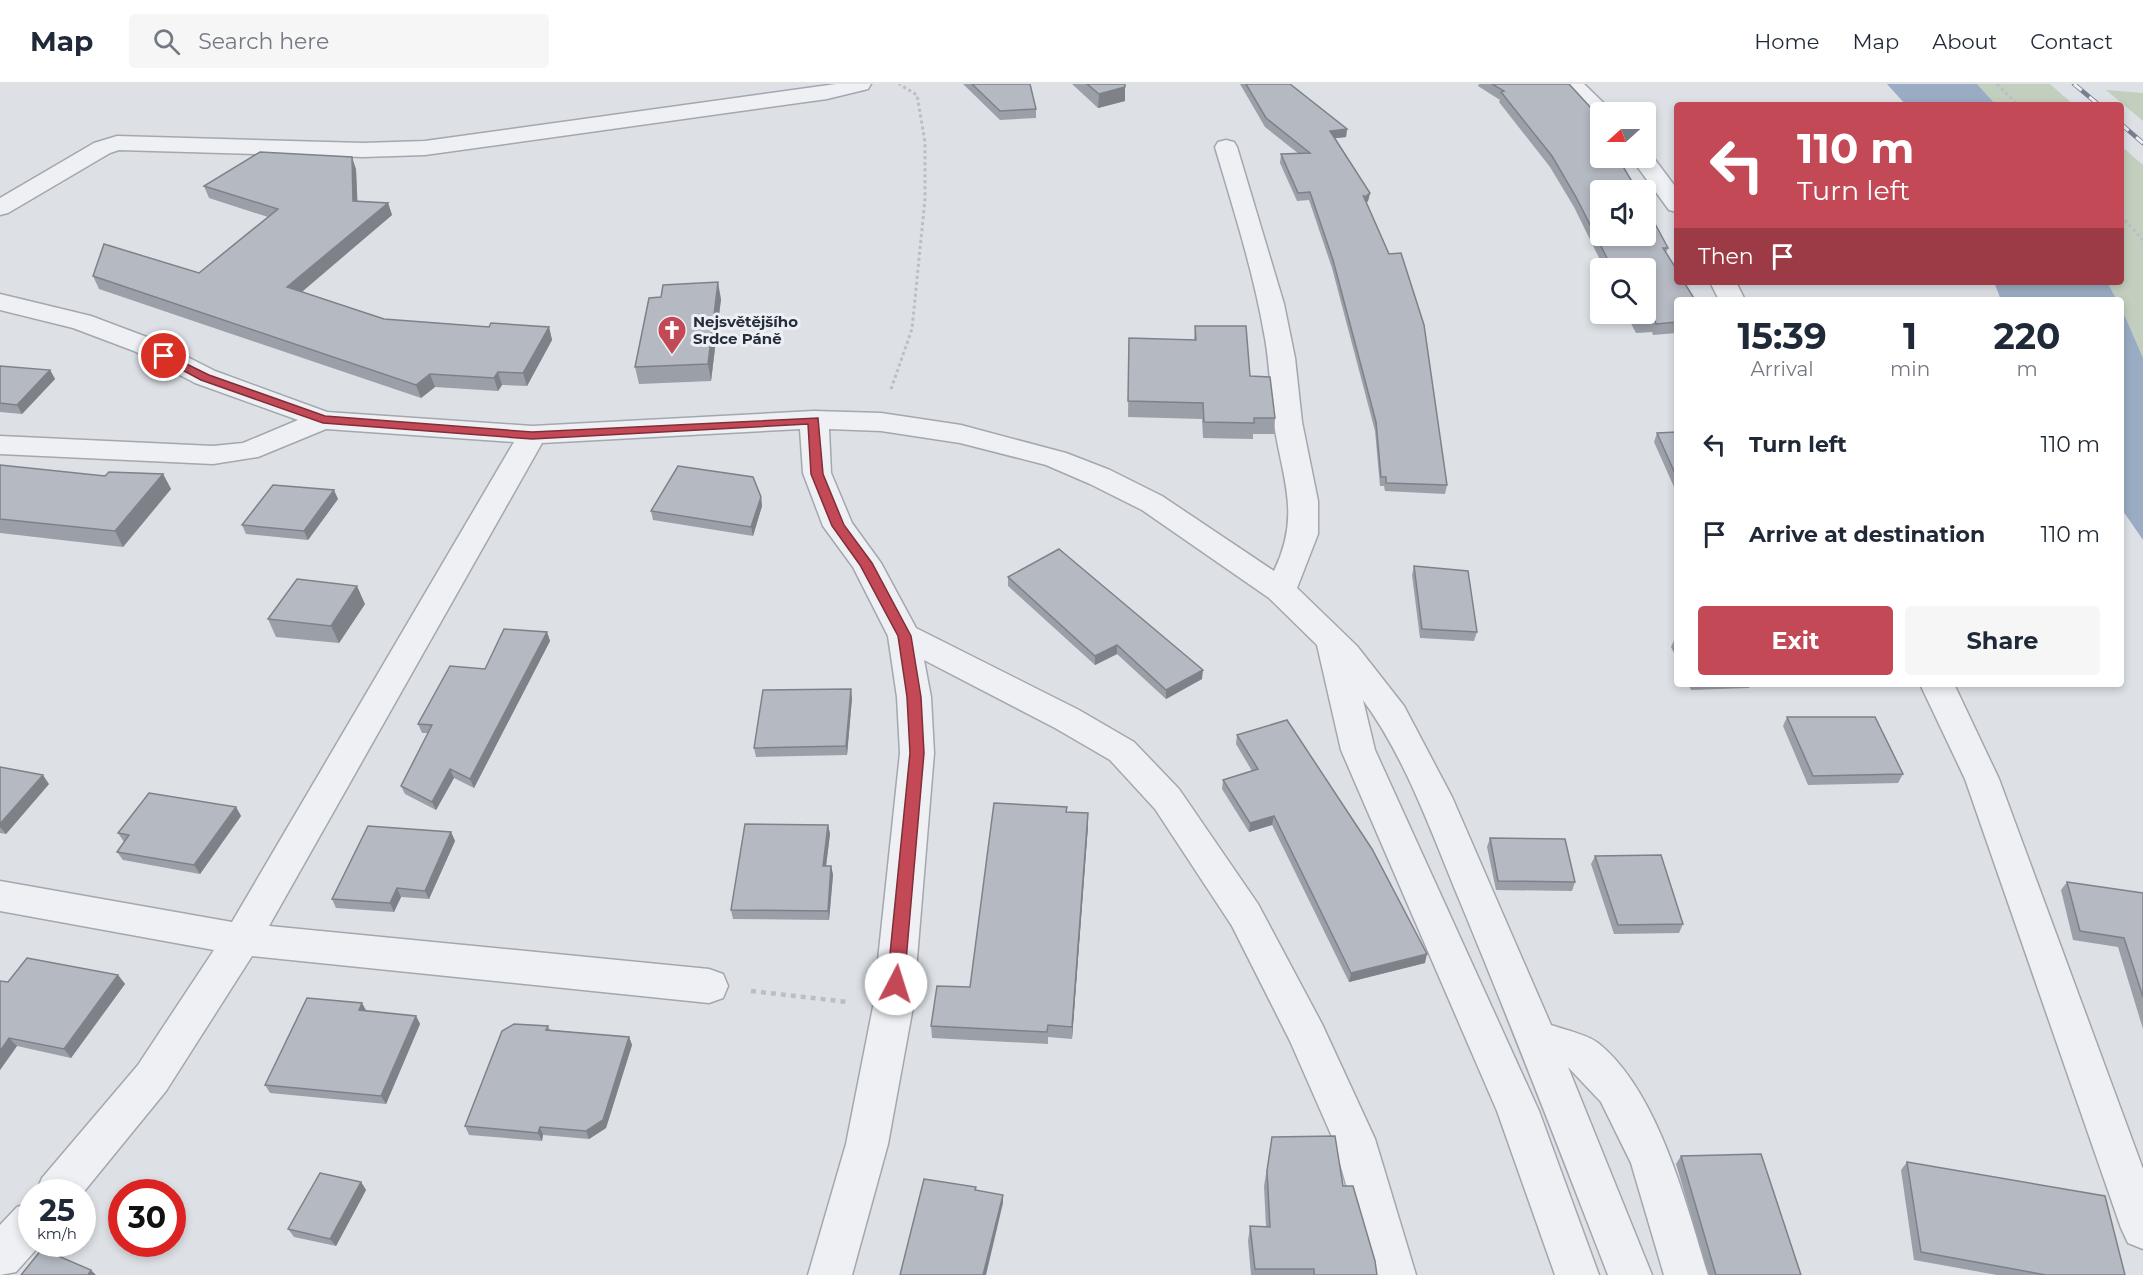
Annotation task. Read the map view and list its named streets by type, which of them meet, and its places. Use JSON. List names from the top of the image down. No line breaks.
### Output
{"places":{"church":["Nejsvětějšího Srdce Páně"]},"north":"left","page":{"header":"Map","search":"Search here","nav":["Home","Map","About","Contact"],"turn":["110 m","Turn left"],"then":"Then","eta":["15:39","Arrival","1","min","220","m"],"list":[{"name":"Turn left","value":"110 m"},{"name":"Arrive at destination","value":"110 m"}],"buttons":["Exit","Share"],"speed":"25 km/h","limit":"30"}}
